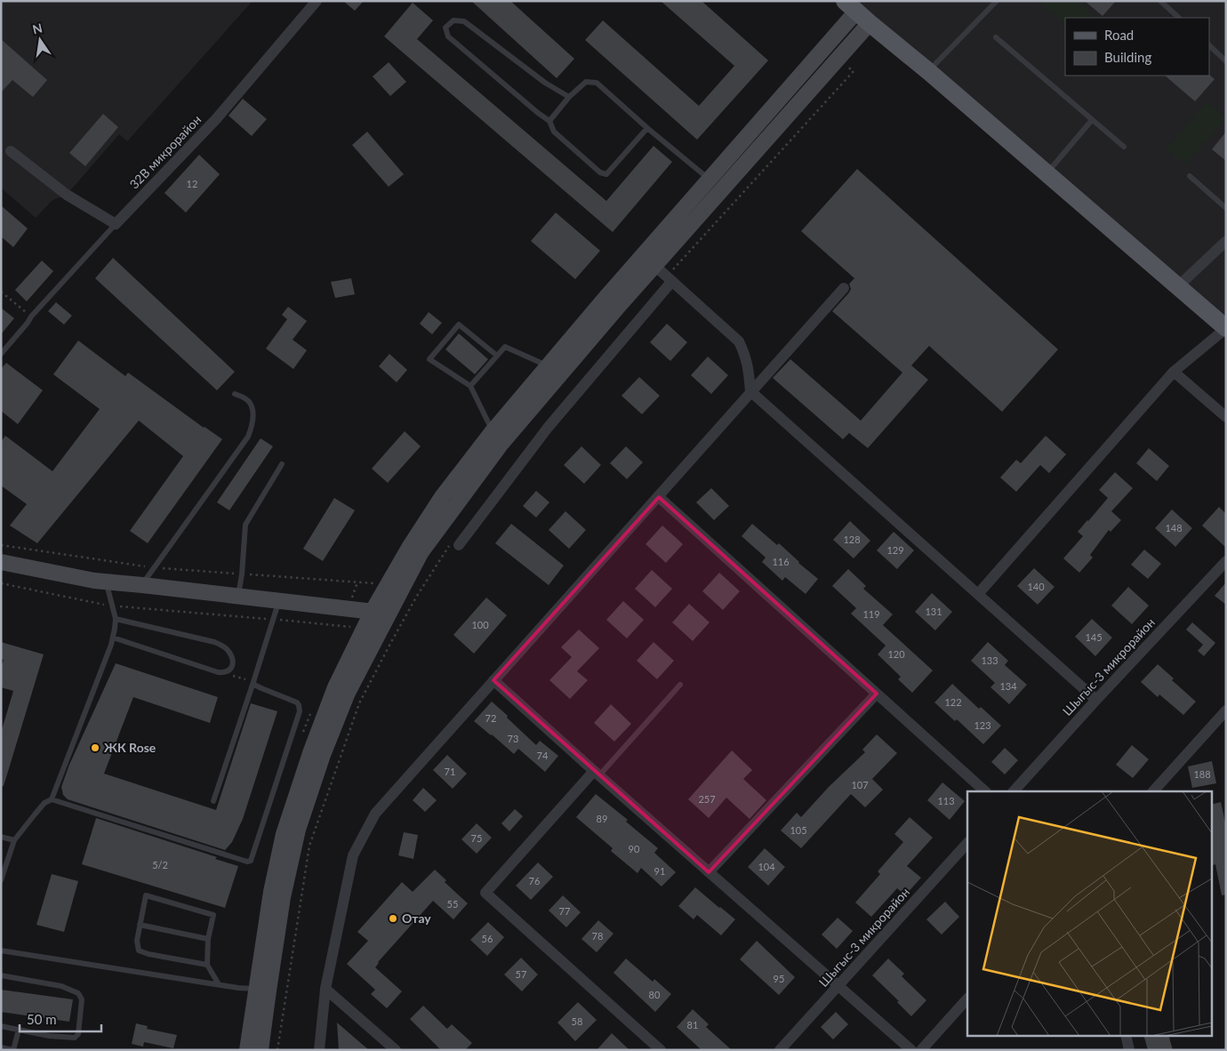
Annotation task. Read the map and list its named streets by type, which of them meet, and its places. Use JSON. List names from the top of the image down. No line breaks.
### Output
{"streets":{"street":["32В микрорайон","Шыгыс-3 микрорайон"]},"places":["ЖК Rose","Отау"],"house_numbers":["12","148","128","129","116","140","131","119","100","145","120","133","134","122","72","123","73","74","71","188","107","257","113","89","105","75","90","5/2","104","91","76","55","77","78","56","57","95","80","58","81"],"legend":["Road","Building"],"scale_bar":"50 m","north":"top"}
